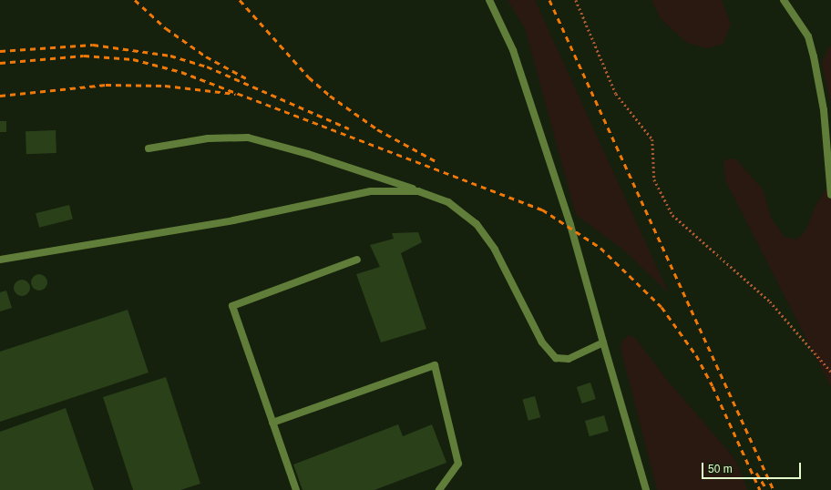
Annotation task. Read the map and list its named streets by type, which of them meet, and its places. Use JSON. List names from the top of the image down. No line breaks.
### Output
{"scale_bar":"50 m"}
